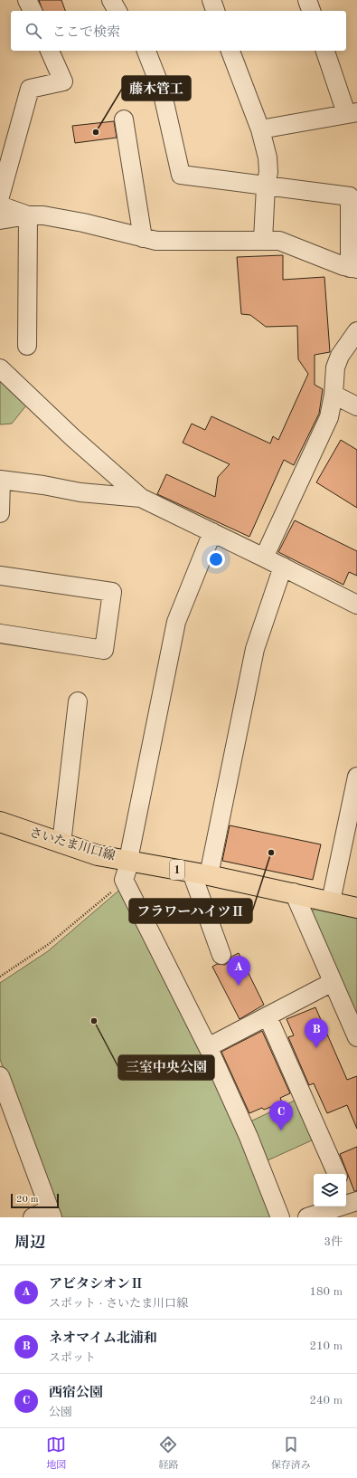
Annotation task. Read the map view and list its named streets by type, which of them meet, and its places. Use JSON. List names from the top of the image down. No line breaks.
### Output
{"streets":{"main road":["さいたま川口線","1"]},"places":["藤木管工","フラワーハイツⅡ","三室中央公園"],"scale_bar":"20 m","page":{"search":"ここで検索","pins":["A","B","C"],"scale":"20 m","heading":["周辺","3件"],"list":[{"mark":"A","name":"アビタシオンⅡ","note":"スポット · さいたま川口線","value":"180 m"},{"mark":"B","name":"ネオマイム北浦和","note":"スポット","value":"210 m"},{"mark":"C","name":"西宿公園","note":"公園","value":"240 m"}],"nav":["地図","経路","保存済み"]}}
